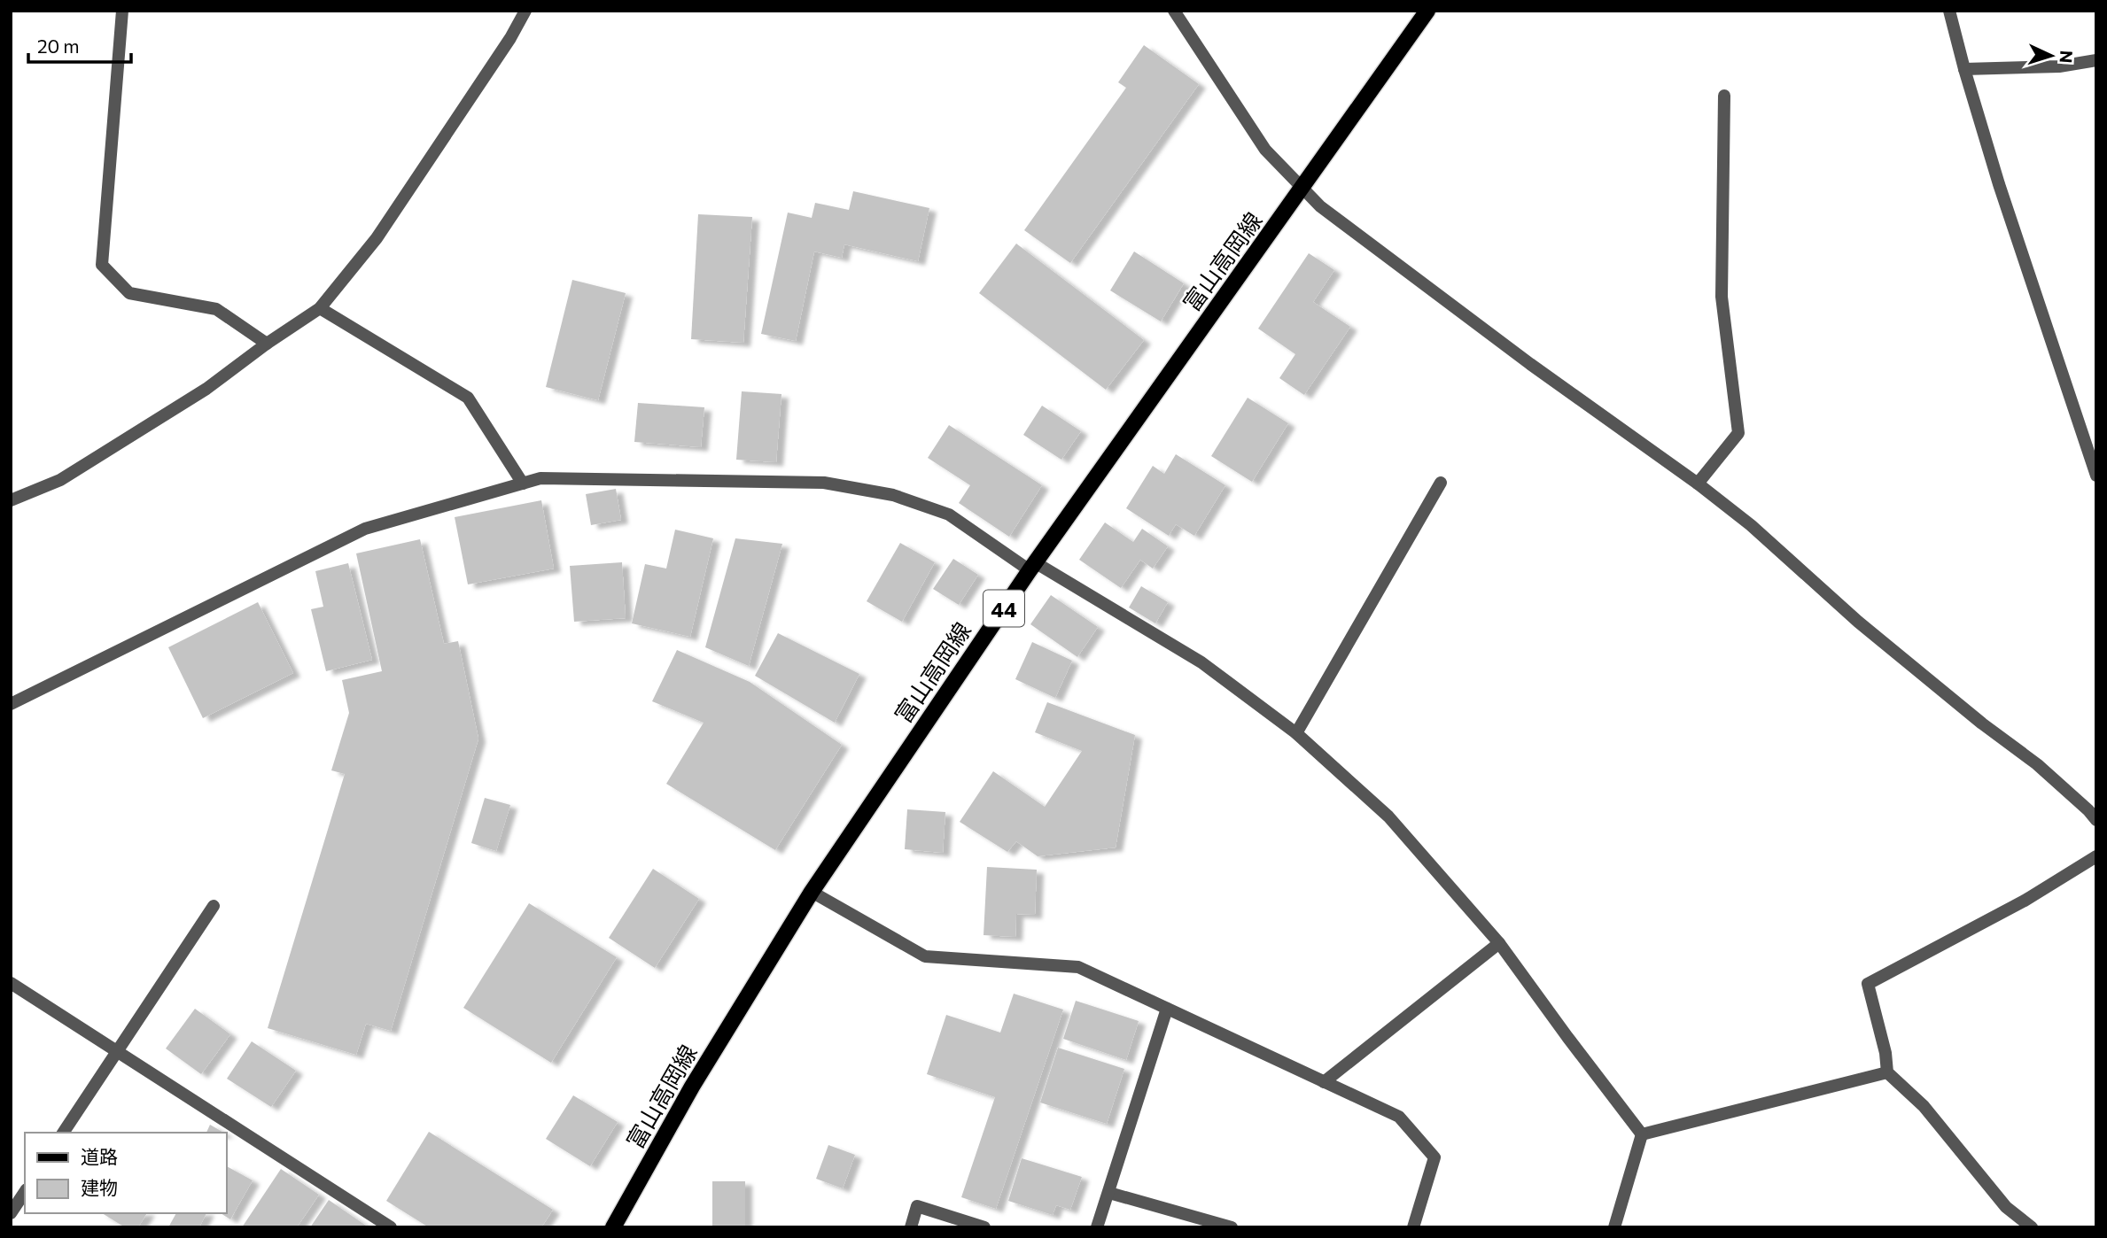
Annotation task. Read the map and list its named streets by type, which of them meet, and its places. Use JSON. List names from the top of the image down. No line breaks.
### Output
{"streets":{"main road":["富山高岡線","44"]},"legend":["道路","建物"],"scale_bar":"20 m","north":"right"}
